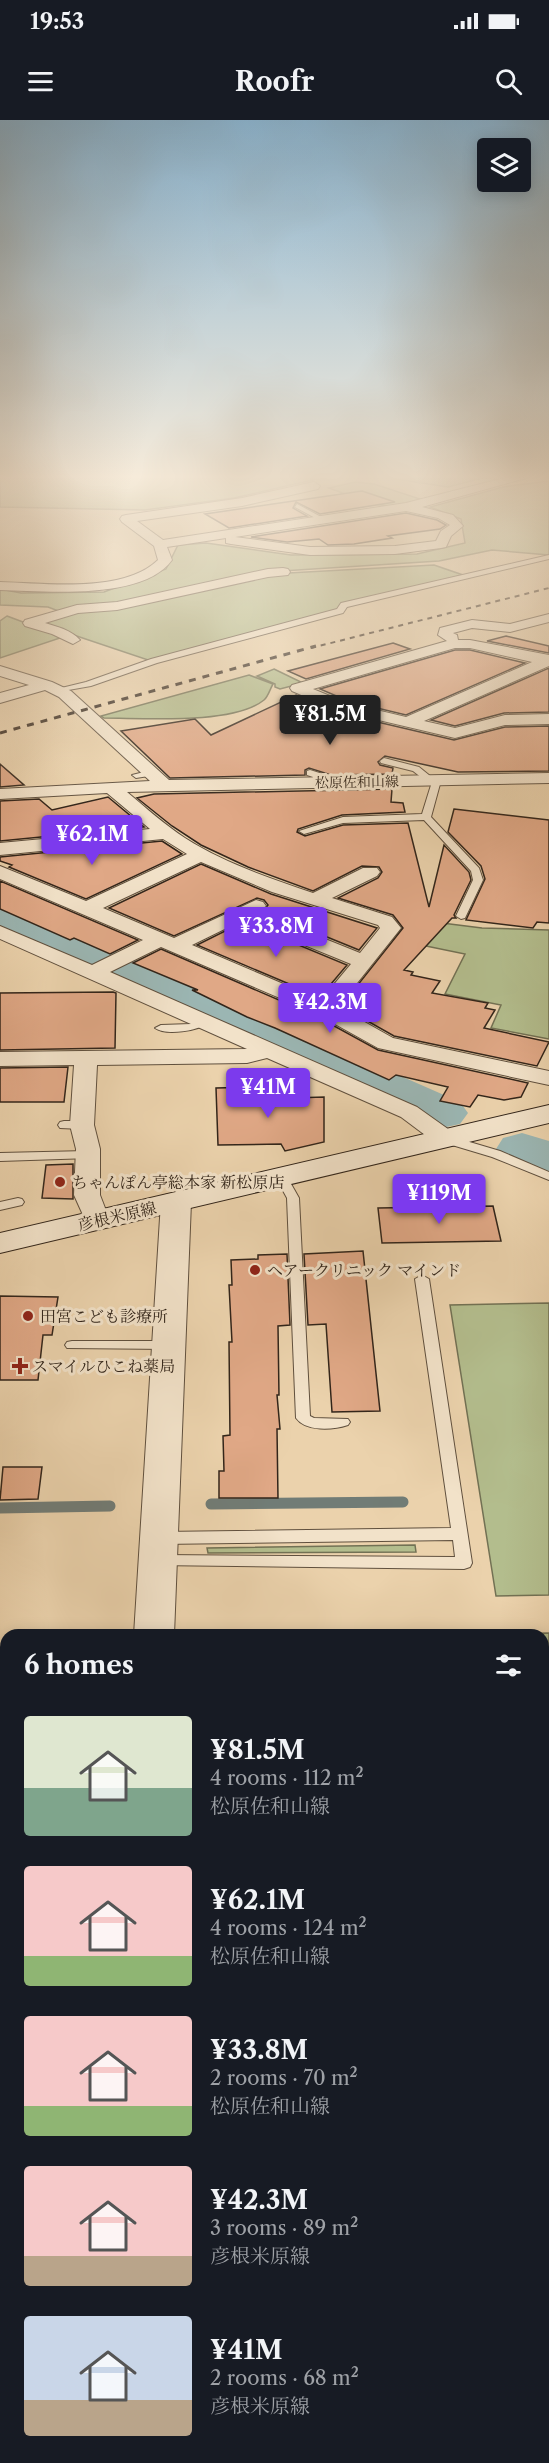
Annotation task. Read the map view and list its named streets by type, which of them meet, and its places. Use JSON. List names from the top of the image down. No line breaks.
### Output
{"streets":{"main road":["彦根米原線"],"street":["松原佐和山線"]},"places":{"other":["ちゃんぽん亭総本家 新松原店","ヘアークリニック マインド","田宮こども診療所"],"health":["スマイルひこね薬局"]},"page":{"status":"19:53","header":"Roofr","price":["¥81.5M","¥62.1M","¥33.8M","¥42.3M","¥41M","¥119M"],"heading":"6 homes","list":[{"name":"¥81.5M","note":"4 rooms · 112 m² · 松原佐和山線"},{"name":"¥62.1M","note":"4 rooms · 124 m² · 松原佐和山線"},{"name":"¥33.8M","note":"2 rooms · 70 m² · 松原佐和山線"},{"name":"¥42.3M","note":"3 rooms · 89 m² · 彦根米原線"},{"name":"¥41M","note":"2 rooms · 68 m² · 彦根米原線"}]}}
